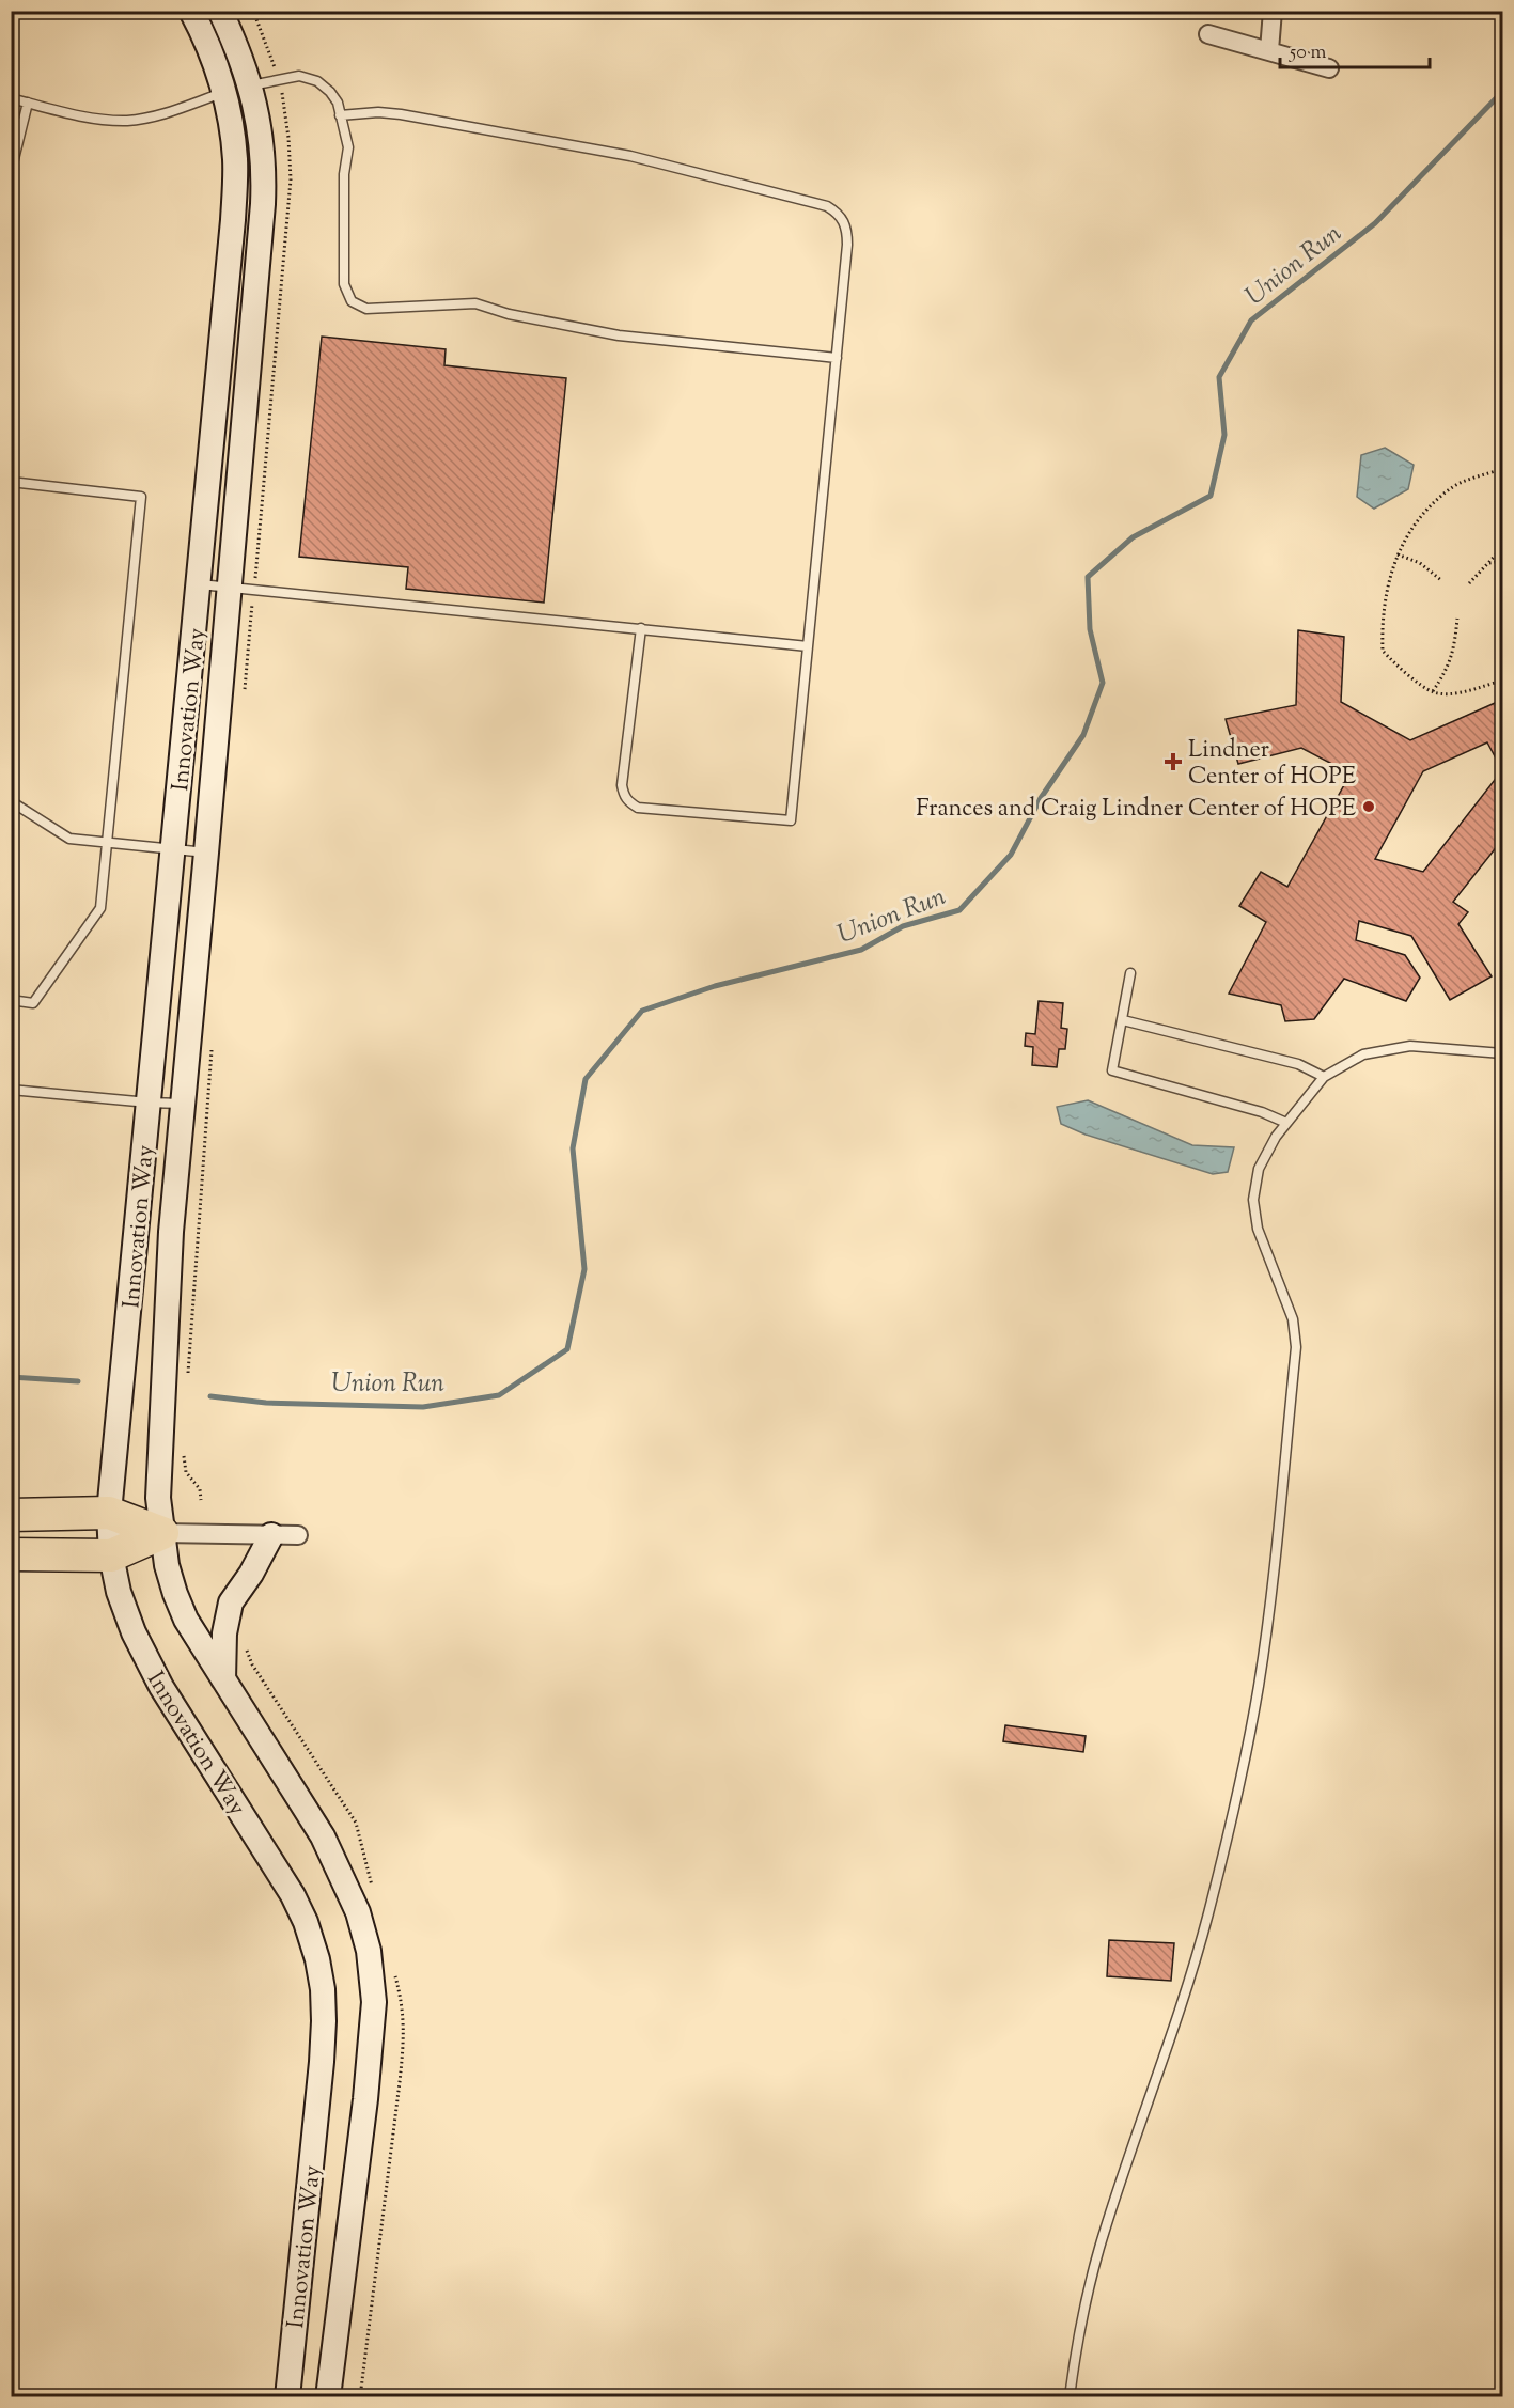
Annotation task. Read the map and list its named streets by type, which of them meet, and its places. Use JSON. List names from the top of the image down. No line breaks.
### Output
{"streets":{"main road":["Innovation Way"]},"water":["Union Run"],"places":{"health":["Lindner Center of HOPE"],"other":["Frances and Craig Lindner Center of HOPE"]},"scale_bar":"50 m"}
